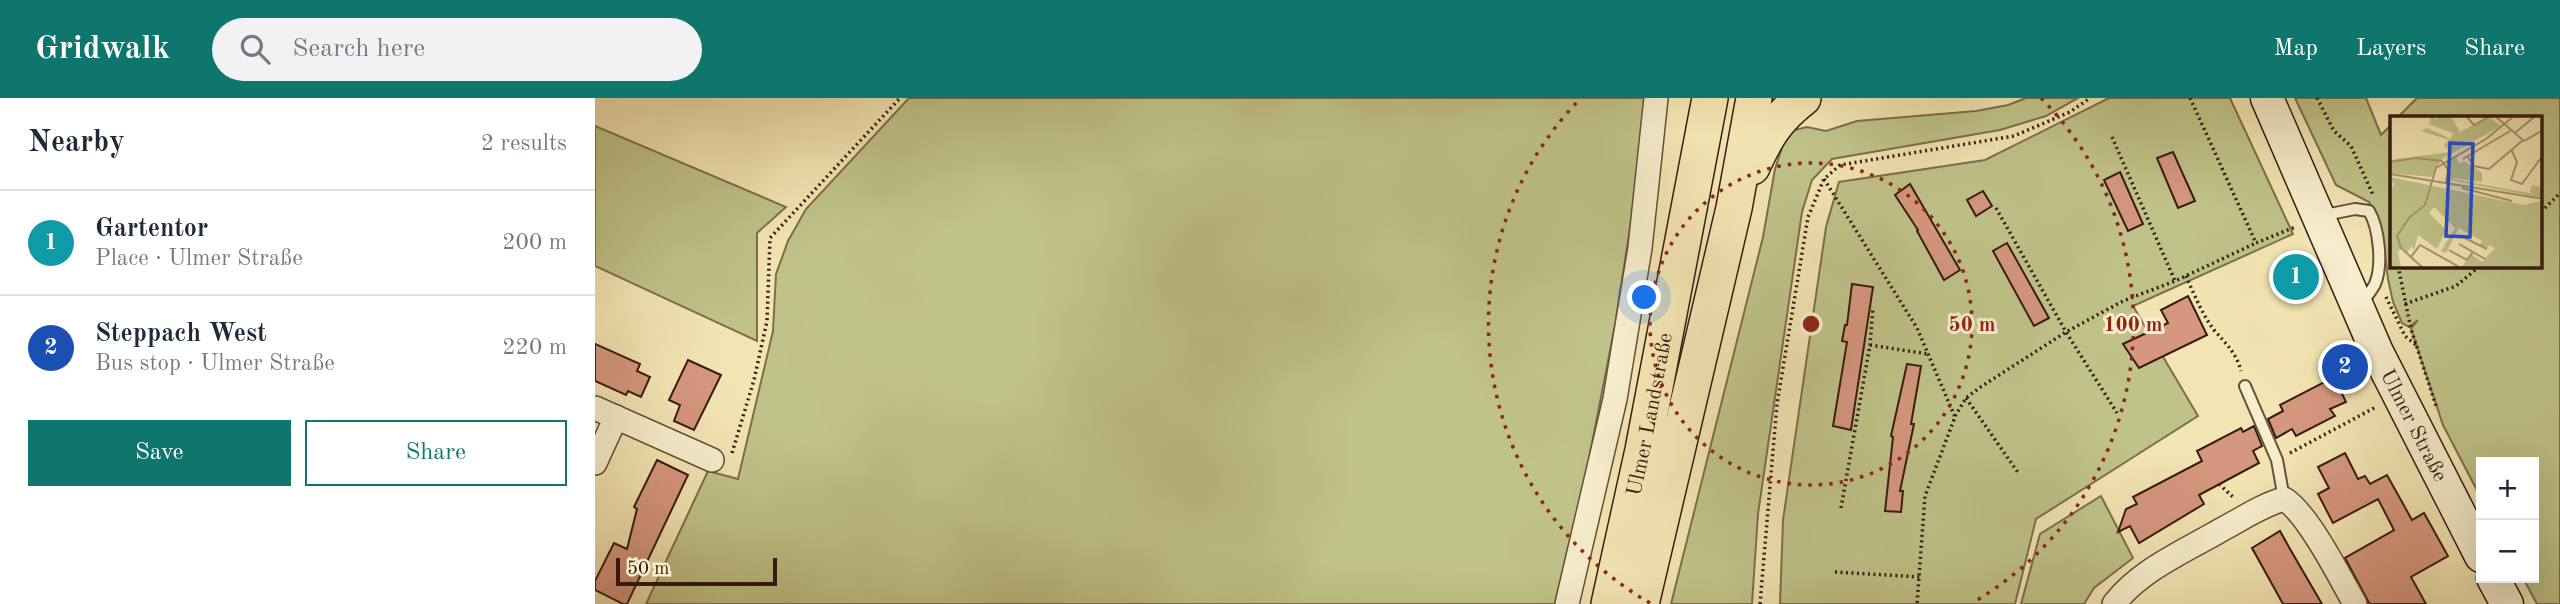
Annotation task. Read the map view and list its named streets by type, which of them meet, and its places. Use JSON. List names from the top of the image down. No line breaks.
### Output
{"streets":{"main road":["Ulmer Landstraße"],"street":["Ulmer Straße"]},"scale_bar":"50 m","page":{"header":"Gridwalk","search":"Search here","nav":["Map","Layers","Share"],"heading":["Nearby","2 results"],"list":[{"mark":"1","name":"Gartentor","note":"Place · Ulmer Straße","value":"200 m"},{"mark":"2","name":"Steppach West","note":"Bus stop · Ulmer Straße","value":"220 m"}],"pins":["1","2"],"buttons":["Save","Share"],"map_buttons":["+","−"],"scale":"50 m"},"rings":["50 m","100 m"]}
